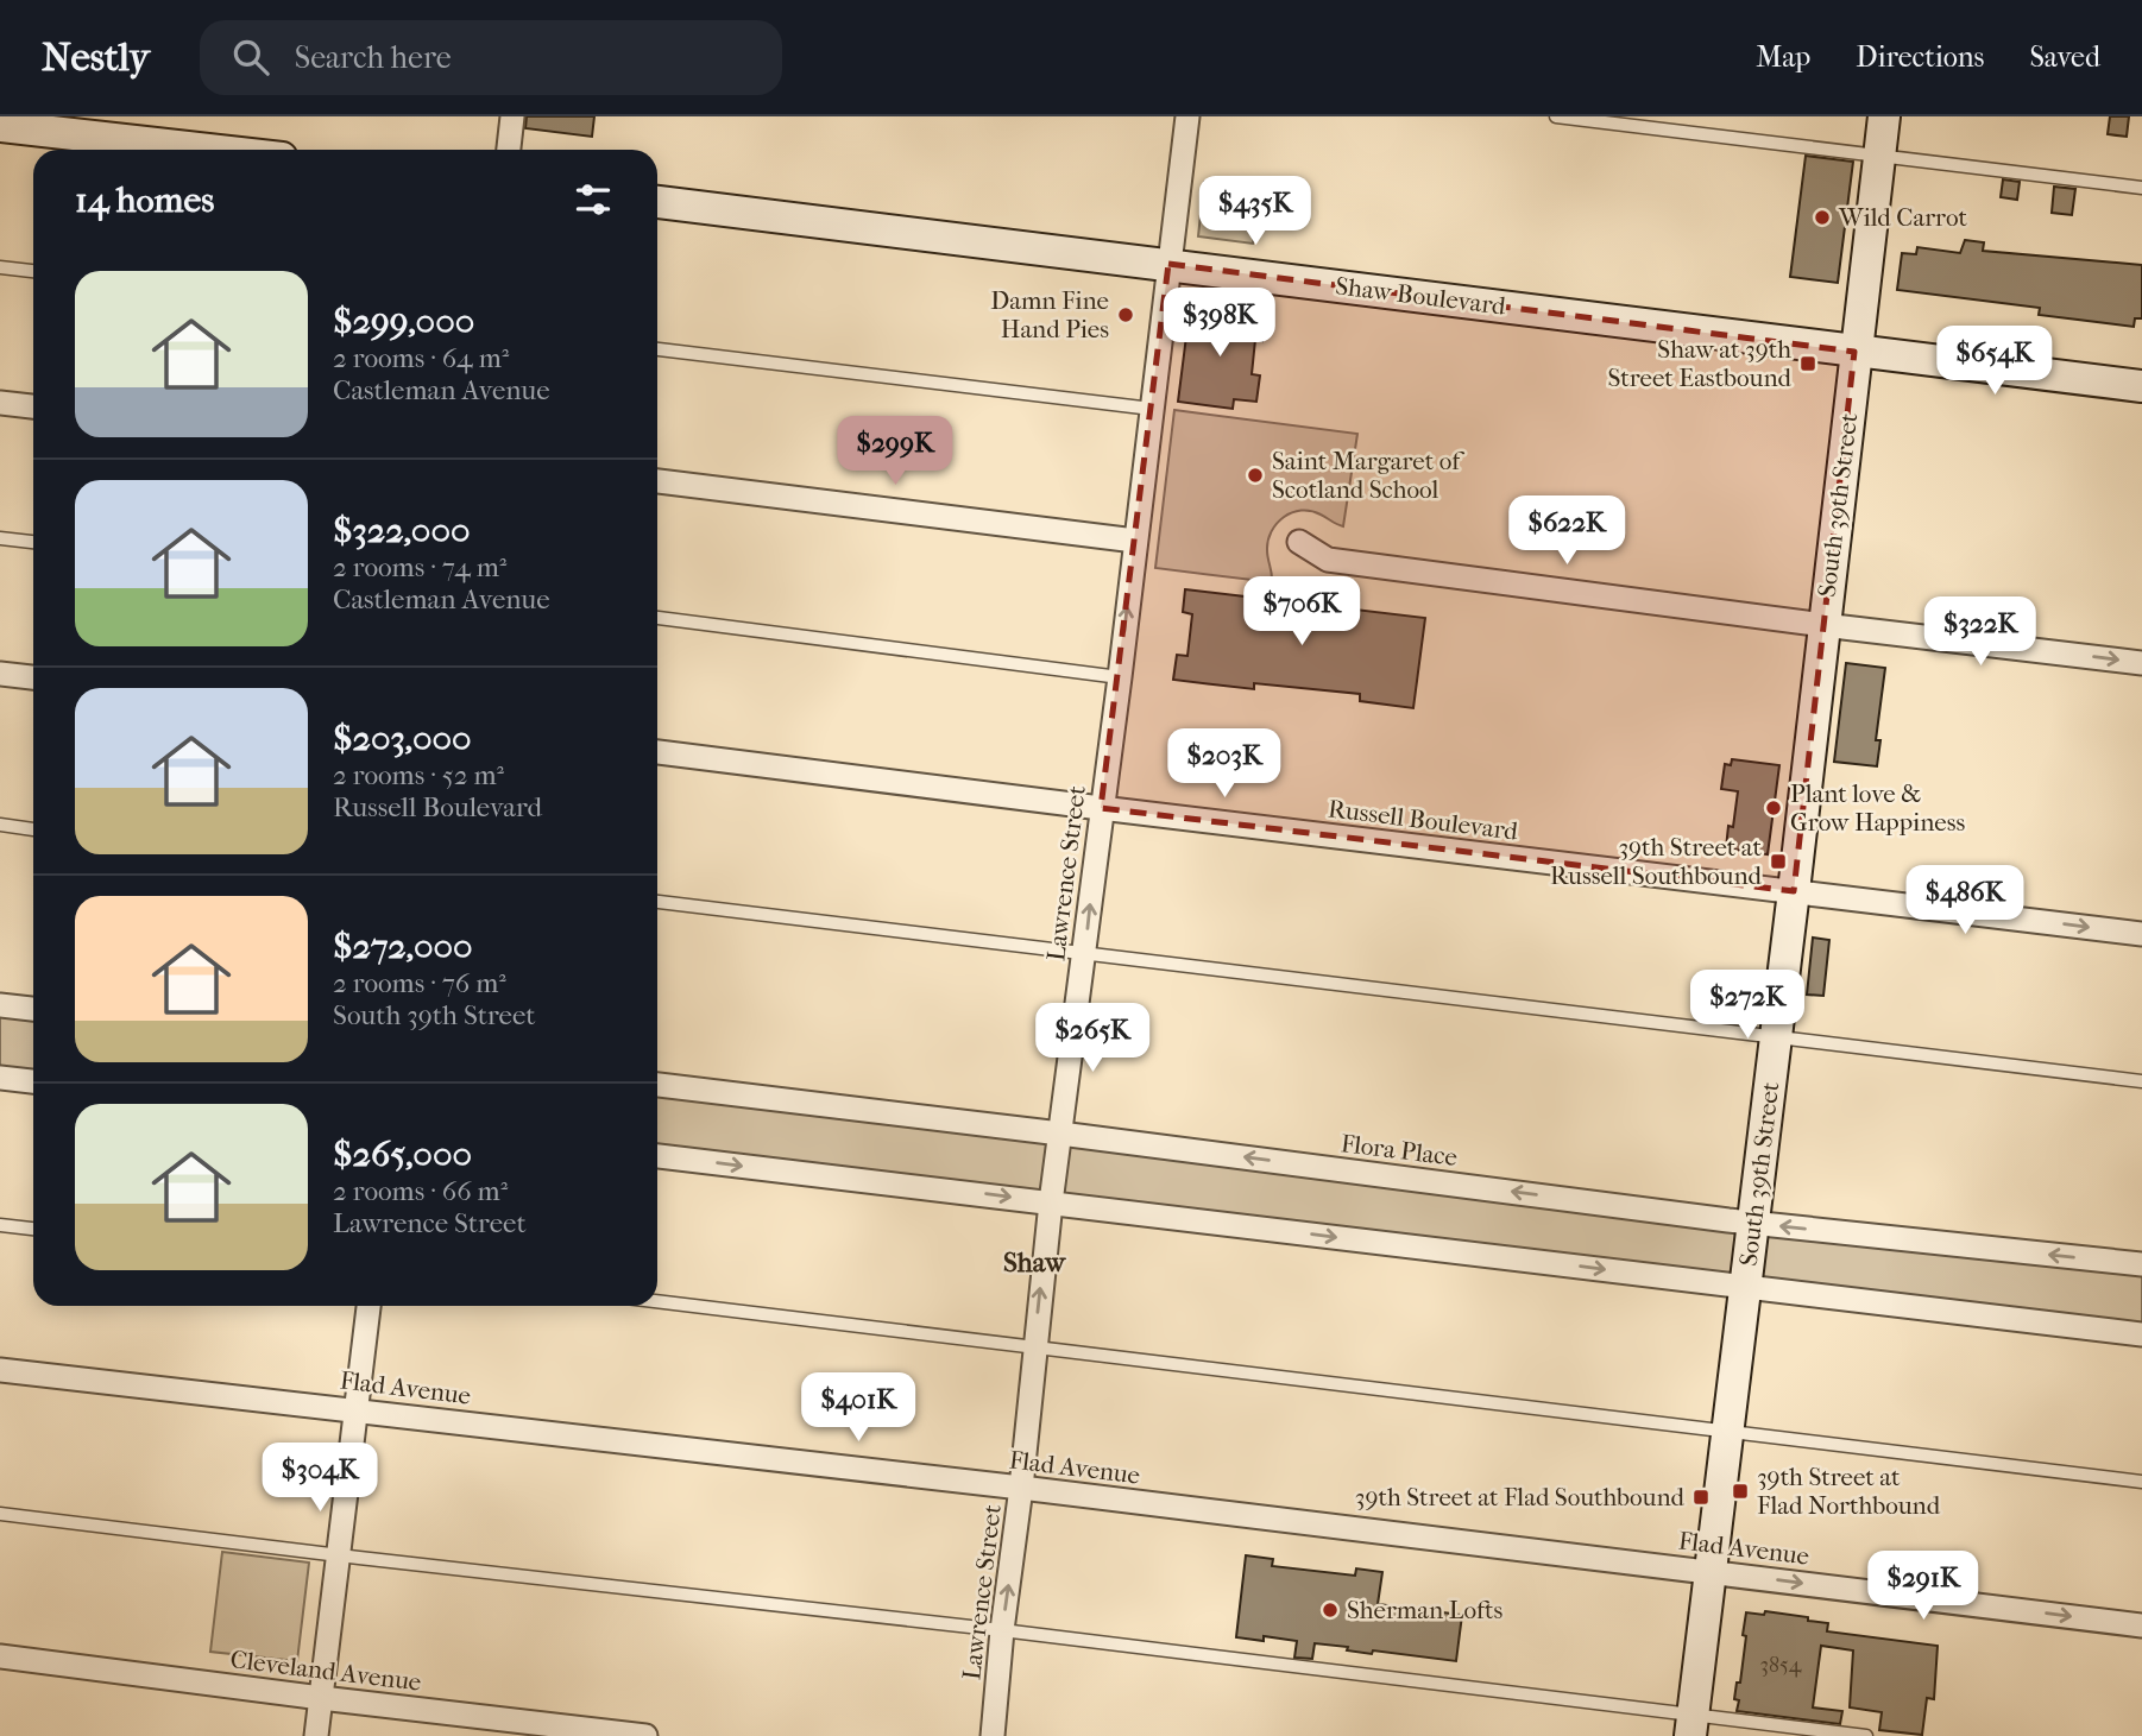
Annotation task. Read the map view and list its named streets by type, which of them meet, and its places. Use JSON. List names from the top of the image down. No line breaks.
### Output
{"streets":{"street":["Shaw Boulevard","South 39th Street","Russell Boulevard","Lawrence Street","Flora Place","Flad Avenue","Cleveland Avenue"]},"crossings":[["Shaw Boulevard","South 39th Street"],["Shaw Boulevard","Lawrence Street"],["South 39th Street","Russell Boulevard"],["South 39th Street","Flora Place"],["South 39th Street","Flad Avenue"],["Russell Boulevard","Lawrence Street"],["Lawrence Street","Flora Place"],["Lawrence Street","Flad Avenue"]],"districts":["Shaw"],"places":{"other":["Wild Carrot","Damn Fine Hand Pies","Saint Margaret of Scotland School","Plant love & Grow Happiness","Sherman Lofts"],"transit":["Shaw at 39th Street Eastbound","39th Street at Russell Southbound","39th Street at Flad Northbound","39th Street at Flad Southbound"]},"house_numbers":["3854"],"page":{"header":"Nestly","search":"Search here","nav":["Map","Directions","Saved"],"heading":"14 homes","price":["$435K","$398K","$654K","$299K","$622K","$706K","$322K","$203K","$486K","$272K","$265K","$401K","$304K","$291K"],"list":[{"name":"$299,000","note":"2 rooms · 64 m² · Castleman Avenue"},{"name":"$322,000","note":"2 rooms · 74 m² · Castleman Avenue"},{"name":"$203,000","note":"2 rooms · 52 m² · Russell Boulevard"},{"name":"$272,000","note":"2 rooms · 76 m² · South 39th Street"},{"name":"$265,000","note":"2 rooms · 66 m² · Lawrence Street"}]}}
